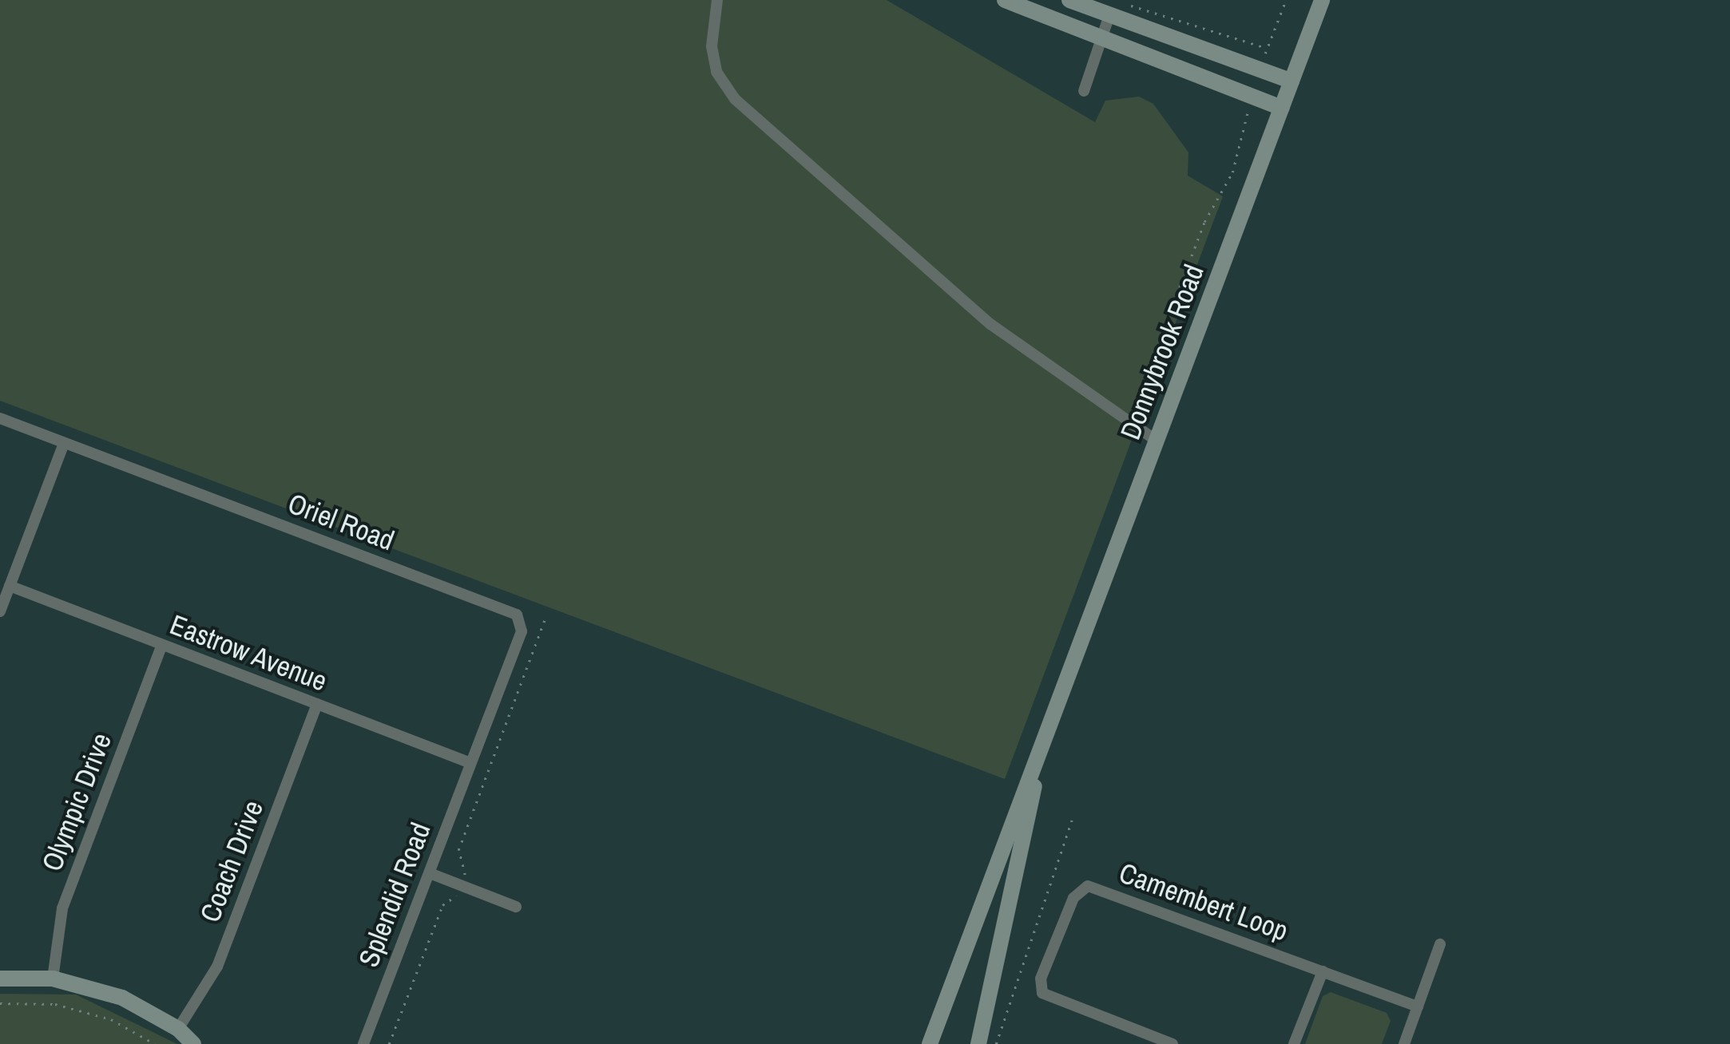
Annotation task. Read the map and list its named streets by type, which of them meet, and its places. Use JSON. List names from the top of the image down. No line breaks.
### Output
{"streets":{"main road":["Donnybrook Road"],"street":["Oriel Road","Eastrow Avenue","Olympic Drive","Coach Drive","Splendid Road","Camembert Loop"]},"crossings":[["Oriel Road","Eastrow Avenue"],["Oriel Road","Splendid Road"],["Eastrow Avenue","Olympic Drive"],["Eastrow Avenue","Coach Drive"],["Eastrow Avenue","Splendid Road"]]}
